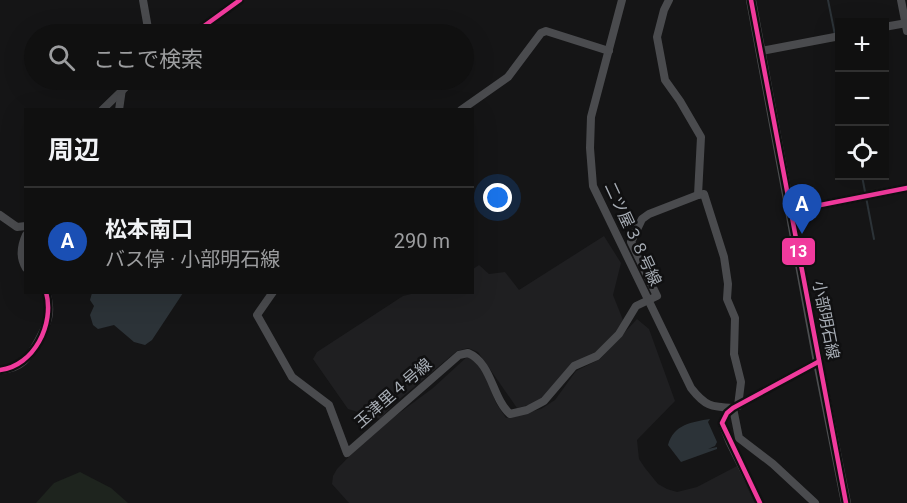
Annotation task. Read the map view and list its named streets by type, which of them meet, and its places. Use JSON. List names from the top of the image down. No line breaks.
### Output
{"streets":{"main road":["小部明石線"],"street":["二ツ屋３８号線","玉津里４号線"]},"crossings":[["二ツ屋３８号線","玉津里４号線"]],"lines":["transit line 13"],"page":{"map_buttons":["+","−"],"search":"ここで検索","heading":"周辺","pins":"A","list":[{"mark":"A","name":"松本南口","note":"バス停 · 小部明石線","value":"290 m"}]}}
